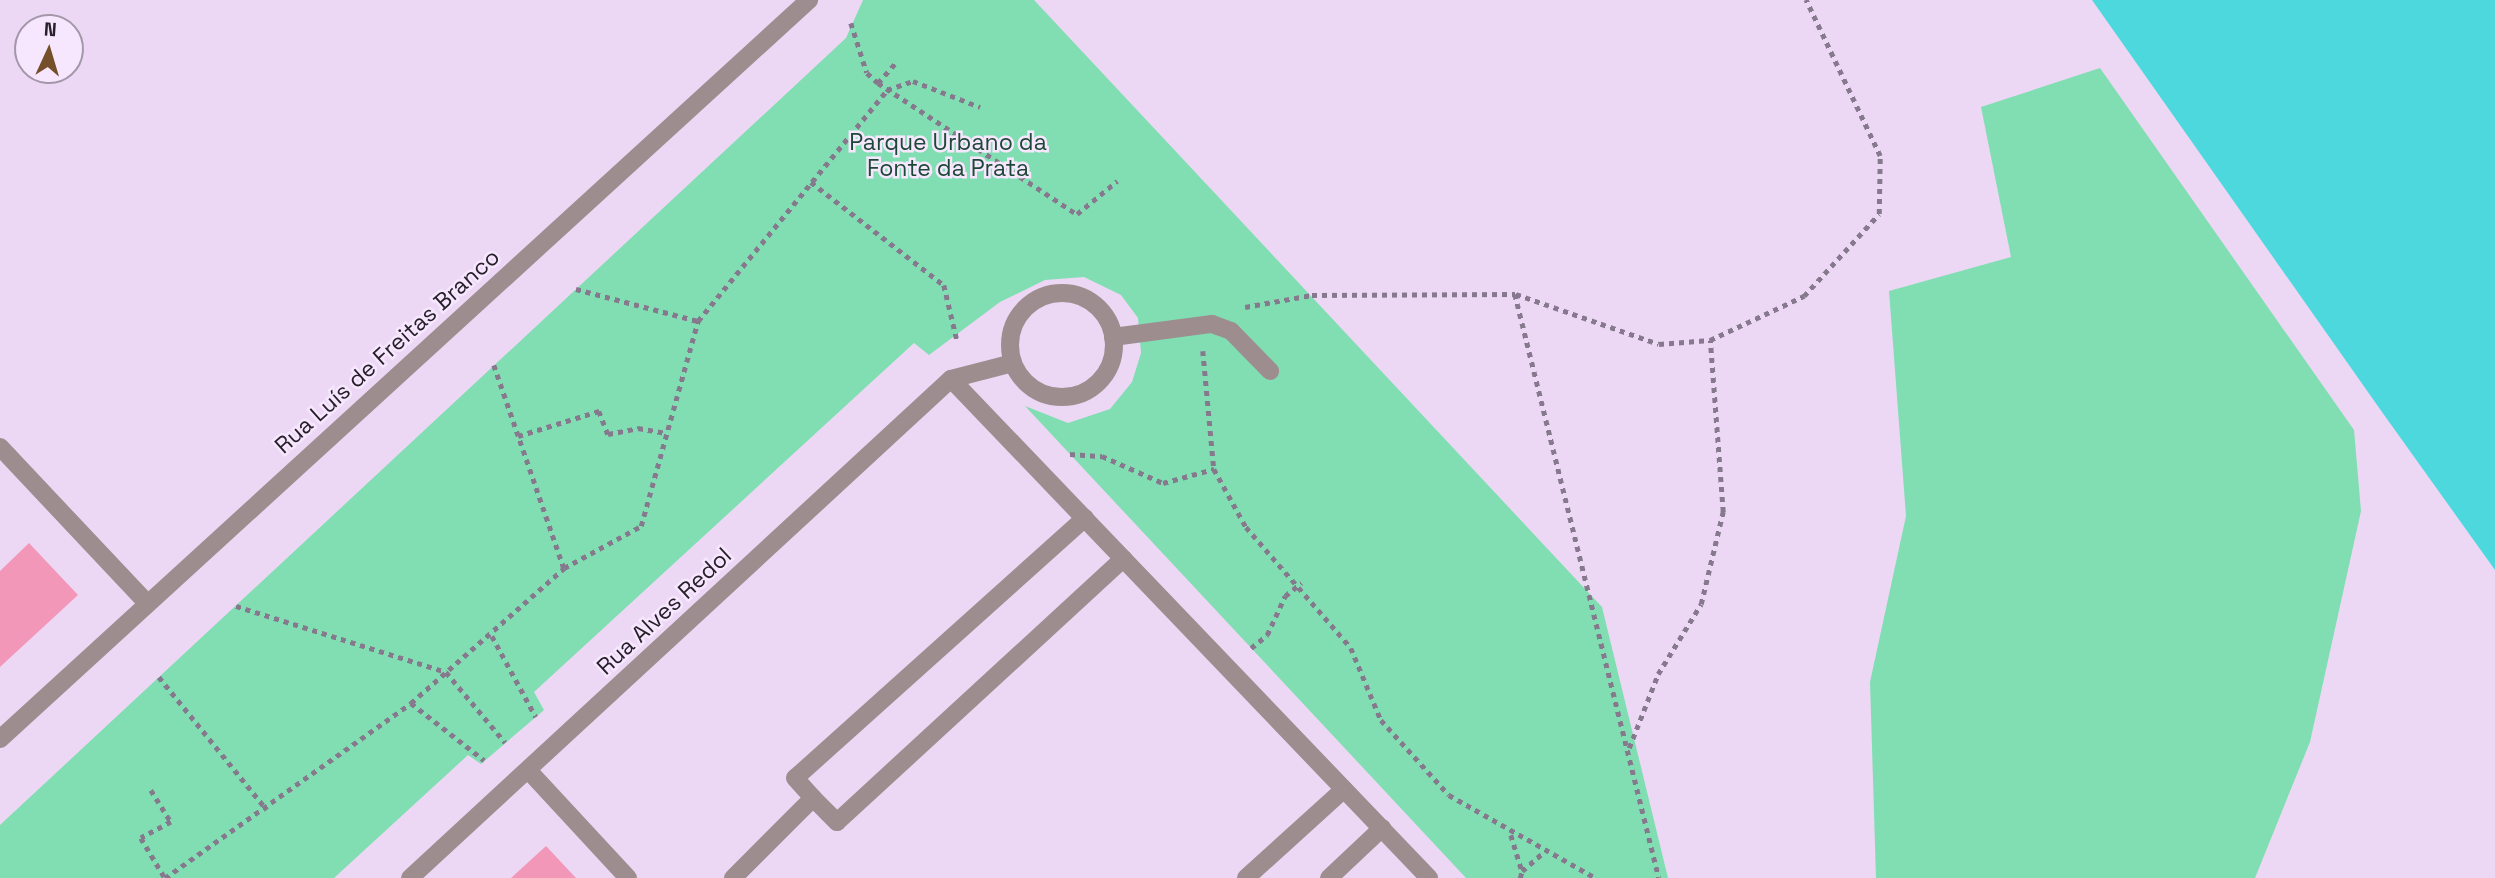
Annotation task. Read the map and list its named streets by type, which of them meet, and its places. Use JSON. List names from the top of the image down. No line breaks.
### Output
{"streets":{"street":["Rua Luís de Freitas Branco","Rua Alves Redol"]},"parks":["Parque Urbano da Fonte da Prata"],"north":"top"}
